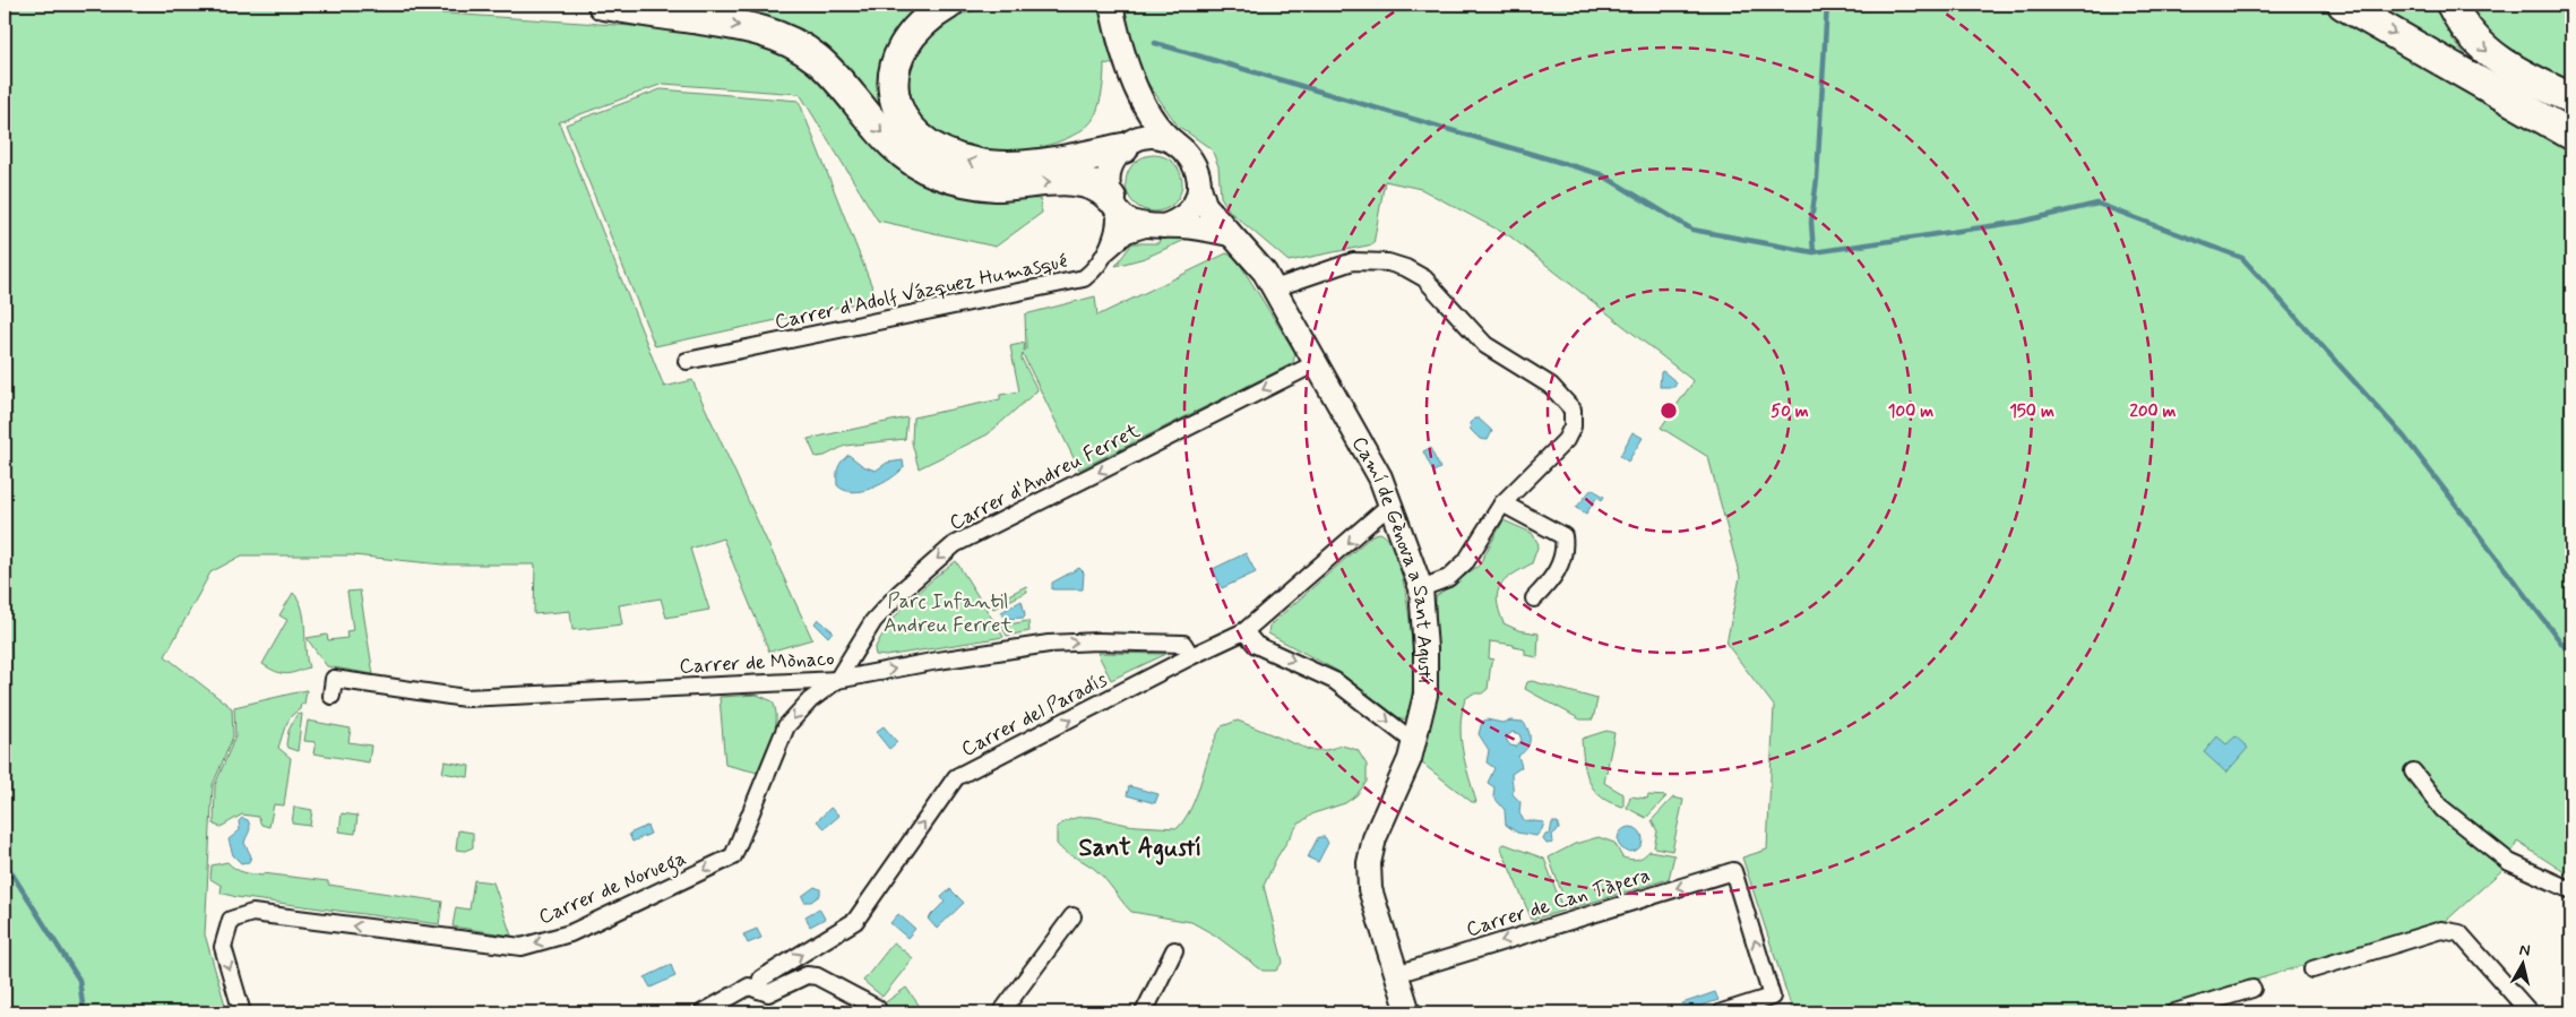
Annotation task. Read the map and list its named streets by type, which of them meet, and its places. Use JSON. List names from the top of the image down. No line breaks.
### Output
{"streets":{"street":["Carrer d'Adolf Vázquez Humasqué","Carrer d'Andreu Ferret","Camí de Gènova a Sant Agustí","Carrer de Mònaco","Carrer del Paradís","Carrer de Noruega","Carrer de Can Tàpera"]},"crossings":[["Carrer d'Adolf Vázquez Humasqué","Camí de Gènova a Sant Agustí"],["Carrer d'Andreu Ferret","Camí de Gènova a Sant Agustí"],["Carrer d'Andreu Ferret","Carrer de Mònaco"],["Carrer d'Andreu Ferret","Carrer de Noruega"],["Camí de Gènova a Sant Agustí","Carrer de Can Tàpera"],["Carrer de Mònaco","Carrer del Paradís"],["Carrer de Mònaco","Carrer de Noruega"]],"one_way":["Carrer d'Andreu Ferret","Carrer de Mònaco","Carrer del Paradís","Carrer de Noruega"],"districts":["Sant Agustí"],"parks":["Parc Infantil Andreu Ferret"],"north":"top","rings":["50 m","100 m","150 m","200 m"]}
